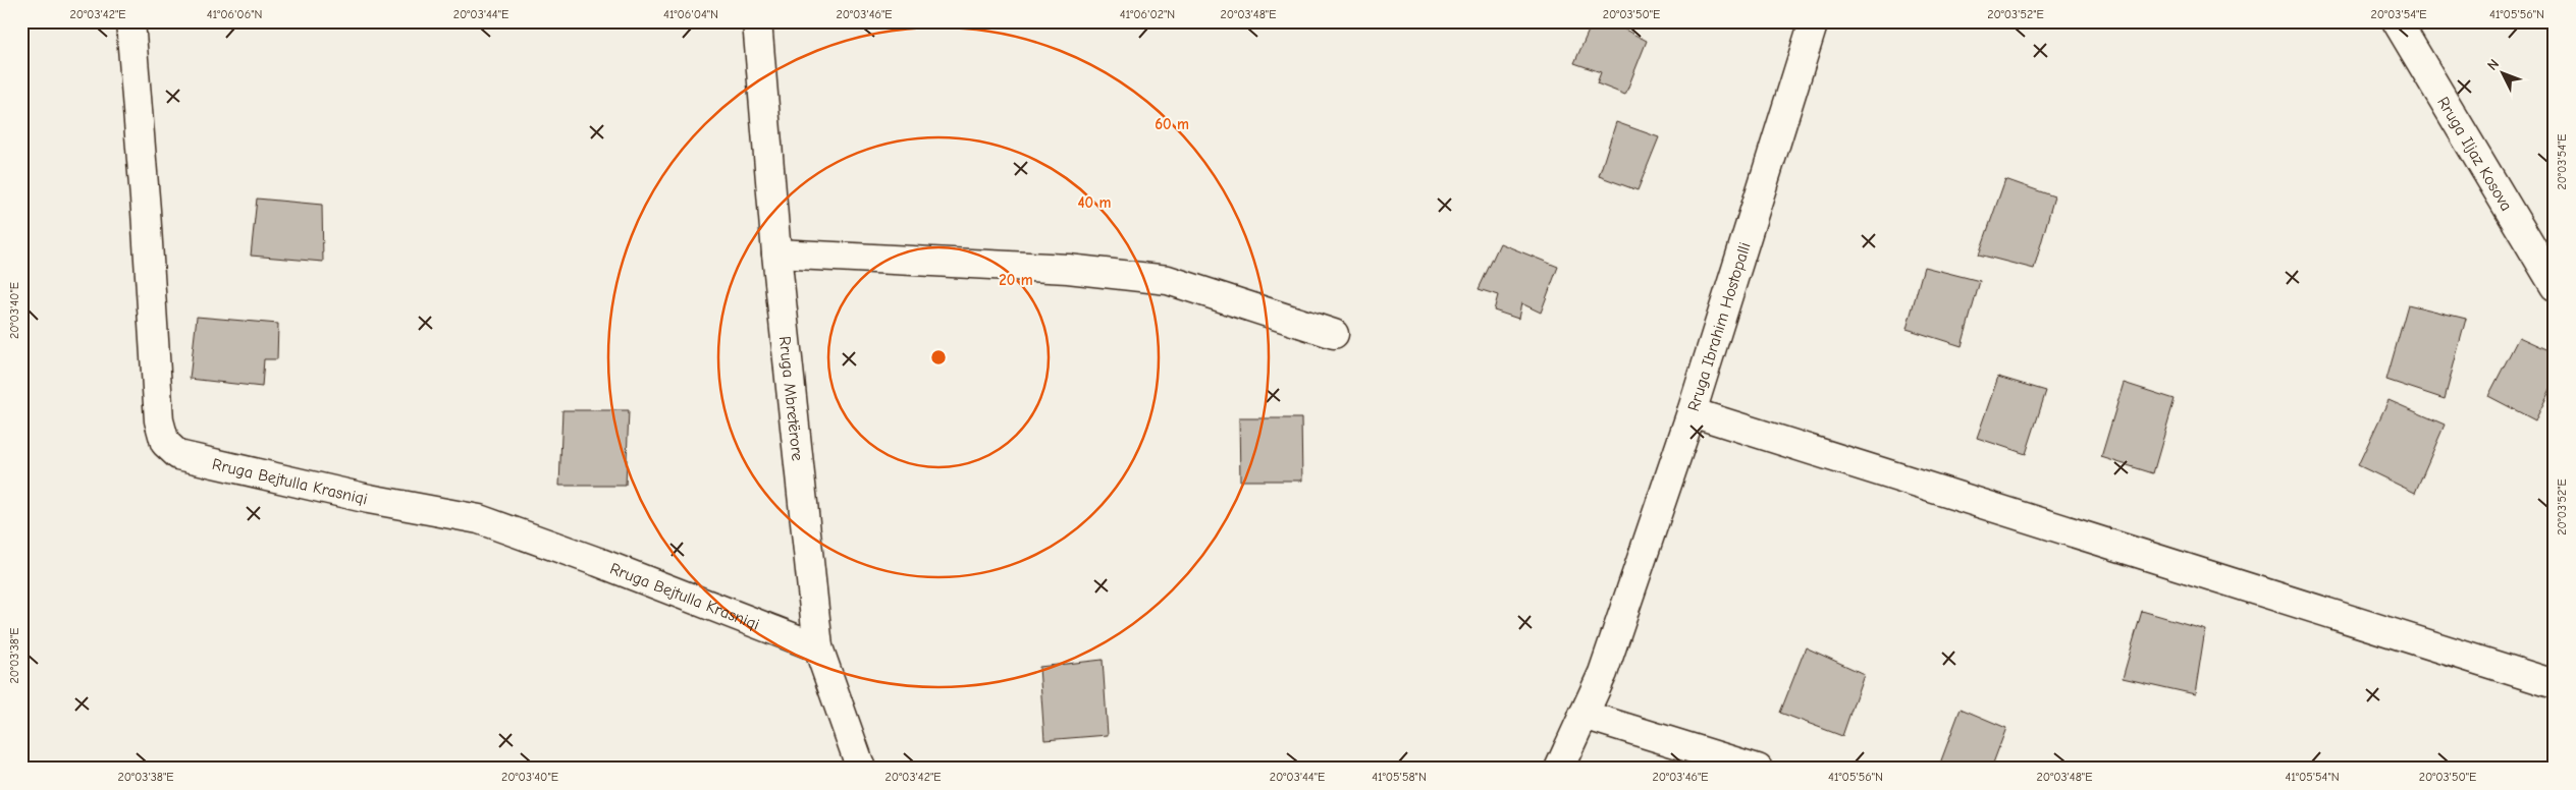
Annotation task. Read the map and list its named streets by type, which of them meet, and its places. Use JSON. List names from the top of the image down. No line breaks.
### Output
{"streets":{"street":["Rruga Iljaz Kosova","Rruga Ibrahim Hostopalli","Rruga Mbretërore","Rruga Bejtulla Krasniqi"]},"crossings":[["Rruga Mbretërore","Rruga Bejtulla Krasniqi"]],"north":"top left","coordinates":["20°03'42\"E","41°06'06\"N","20°03'44\"E","41°06'04\"N","20°03'46\"E","41°06'02\"N","20°03'48\"E","20°03'50\"E","20°03'52\"E","20°03'54\"E","41°05'56\"N","20°03'40\"E","20°03'38\"E","41°05'58\"N","41°05'54\"N"],"rings":["60 m","40 m","20 m"]}
